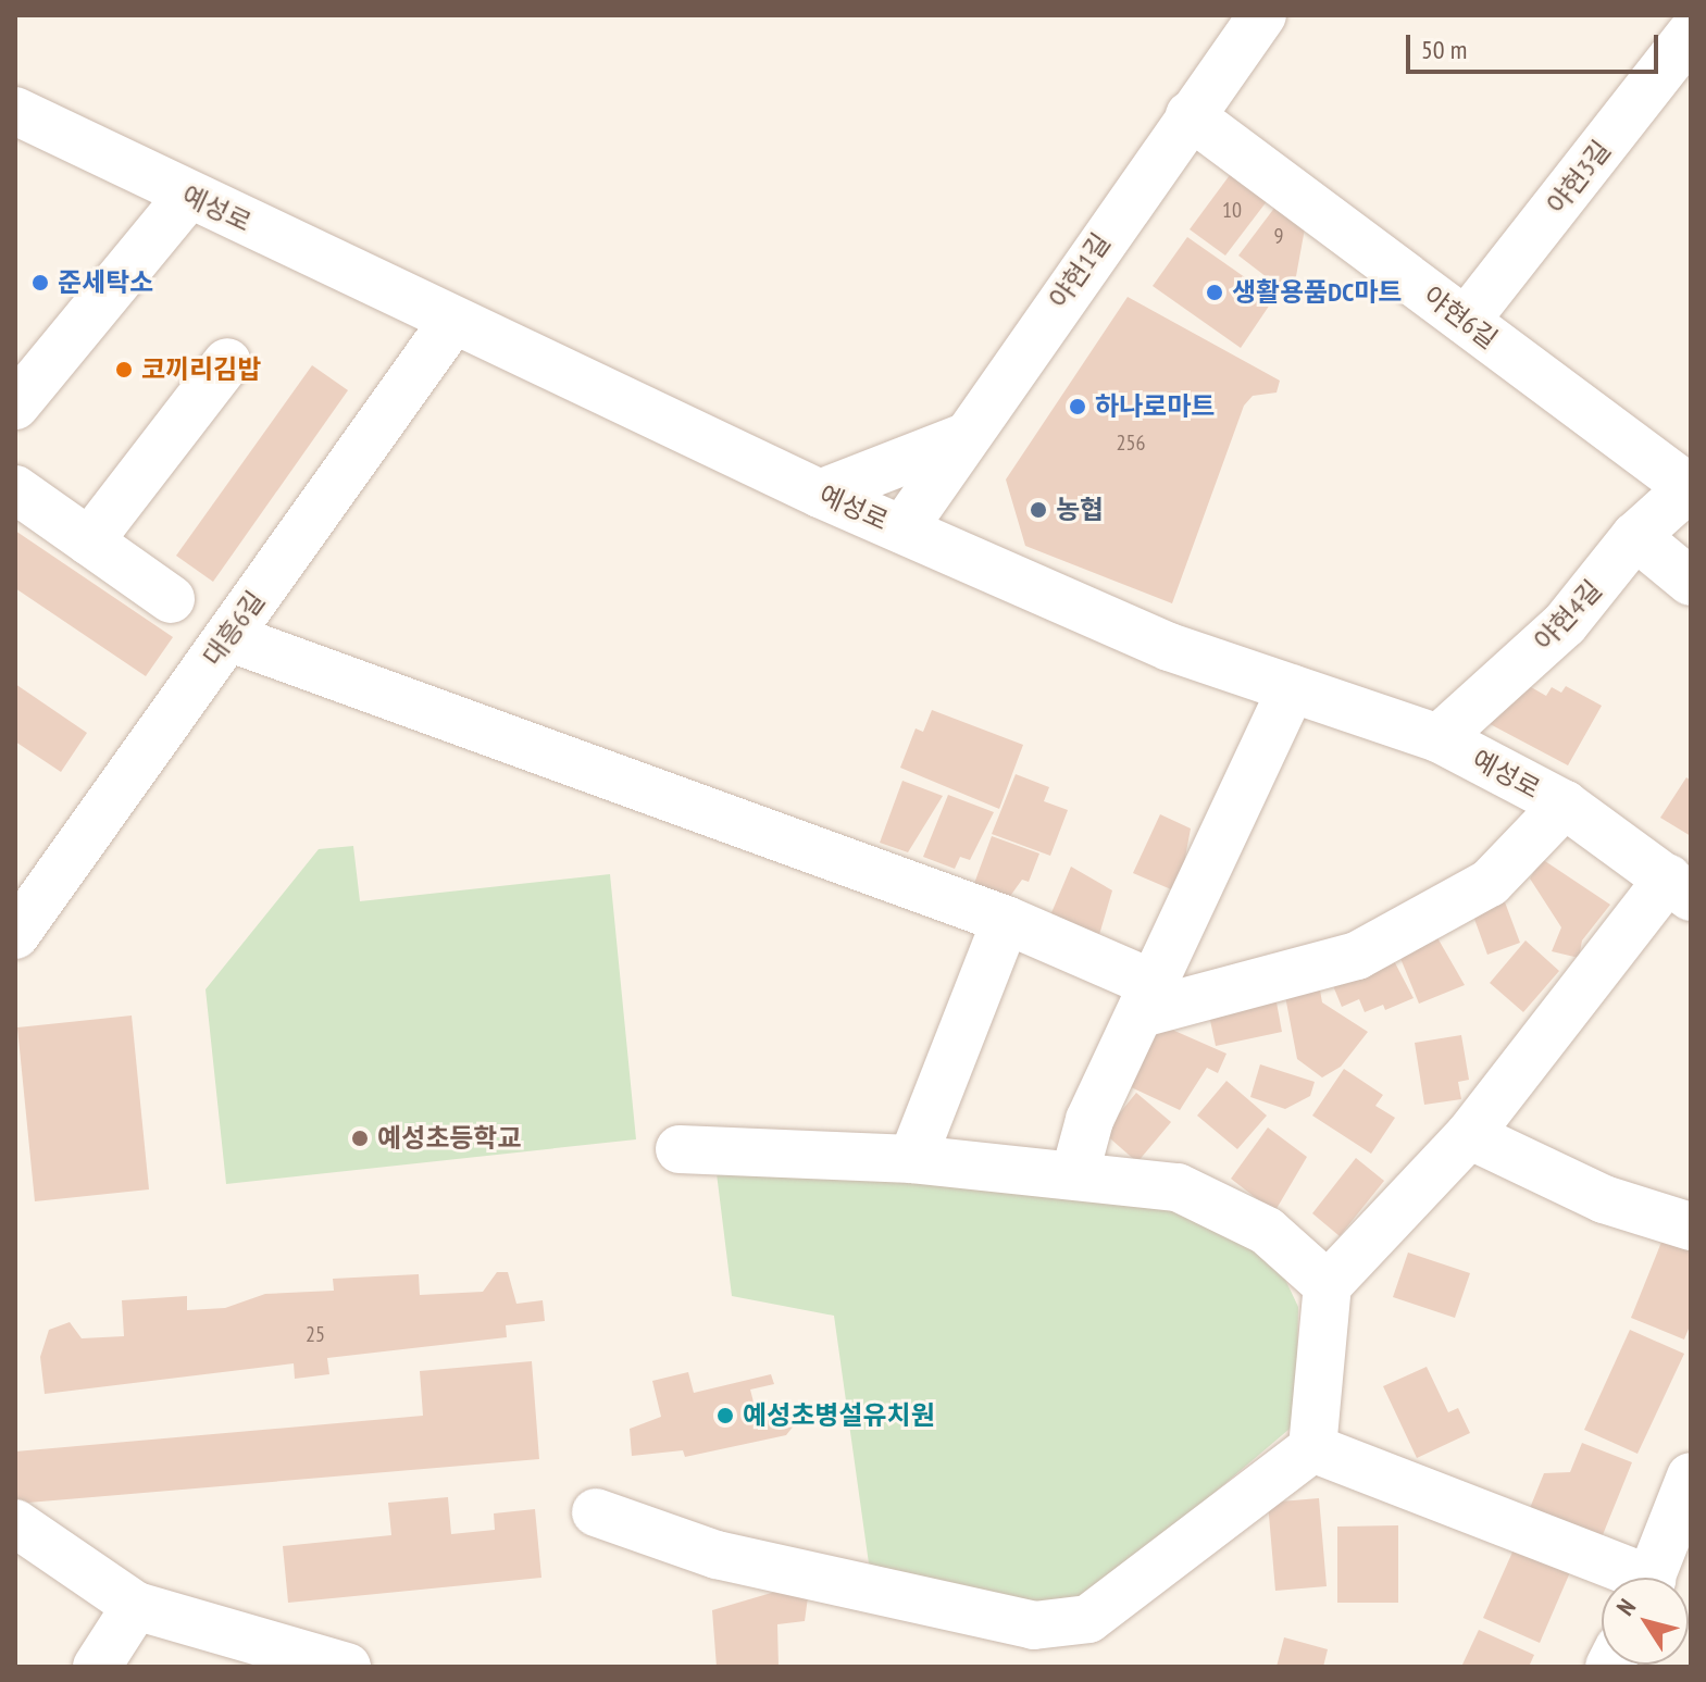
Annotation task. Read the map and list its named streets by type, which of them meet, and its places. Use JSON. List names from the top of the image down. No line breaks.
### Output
{"streets":{"street":["야현3길","예성로","야현1길","야현6길","야현4길","대흥6길"]},"crossings":[["야현3길","야현6길"],["예성로","야현1길"],["예성로","야현4길"],["예성로","대흥6길"],["야현1길","야현6길"],["야현6길","야현4길"]],"places":["준세탁소","생활용품DC마트","코끼리김밥","하나로마트","농협","예성초등학교","예성초병설유치원"],"house_numbers":["10","9","256","25"],"scale_bar":"50 m","north":"top left"}
